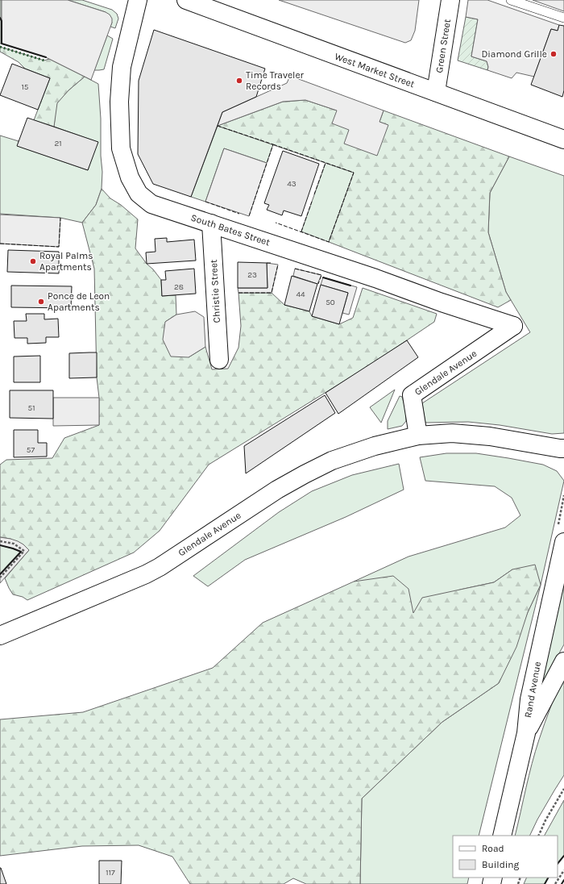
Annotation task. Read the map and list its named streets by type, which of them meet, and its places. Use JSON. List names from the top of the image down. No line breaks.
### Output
{"streets":{"street":["Green Street","West Market Street","South Bates Street","Christie Street","Glendale Avenue","Rand Avenue"]},"crossings":[["Green Street","West Market Street"],["South Bates Street","Christie Street"],["South Bates Street","Glendale Avenue"]],"places":["Diamond Grille","Time Traveler Records","Royal Palms Apartments","Ponce de Leon Apartments"],"house_numbers":["15","21","43","23","28","44","50","51","57","117"],"legend":["Road","Building"]}
